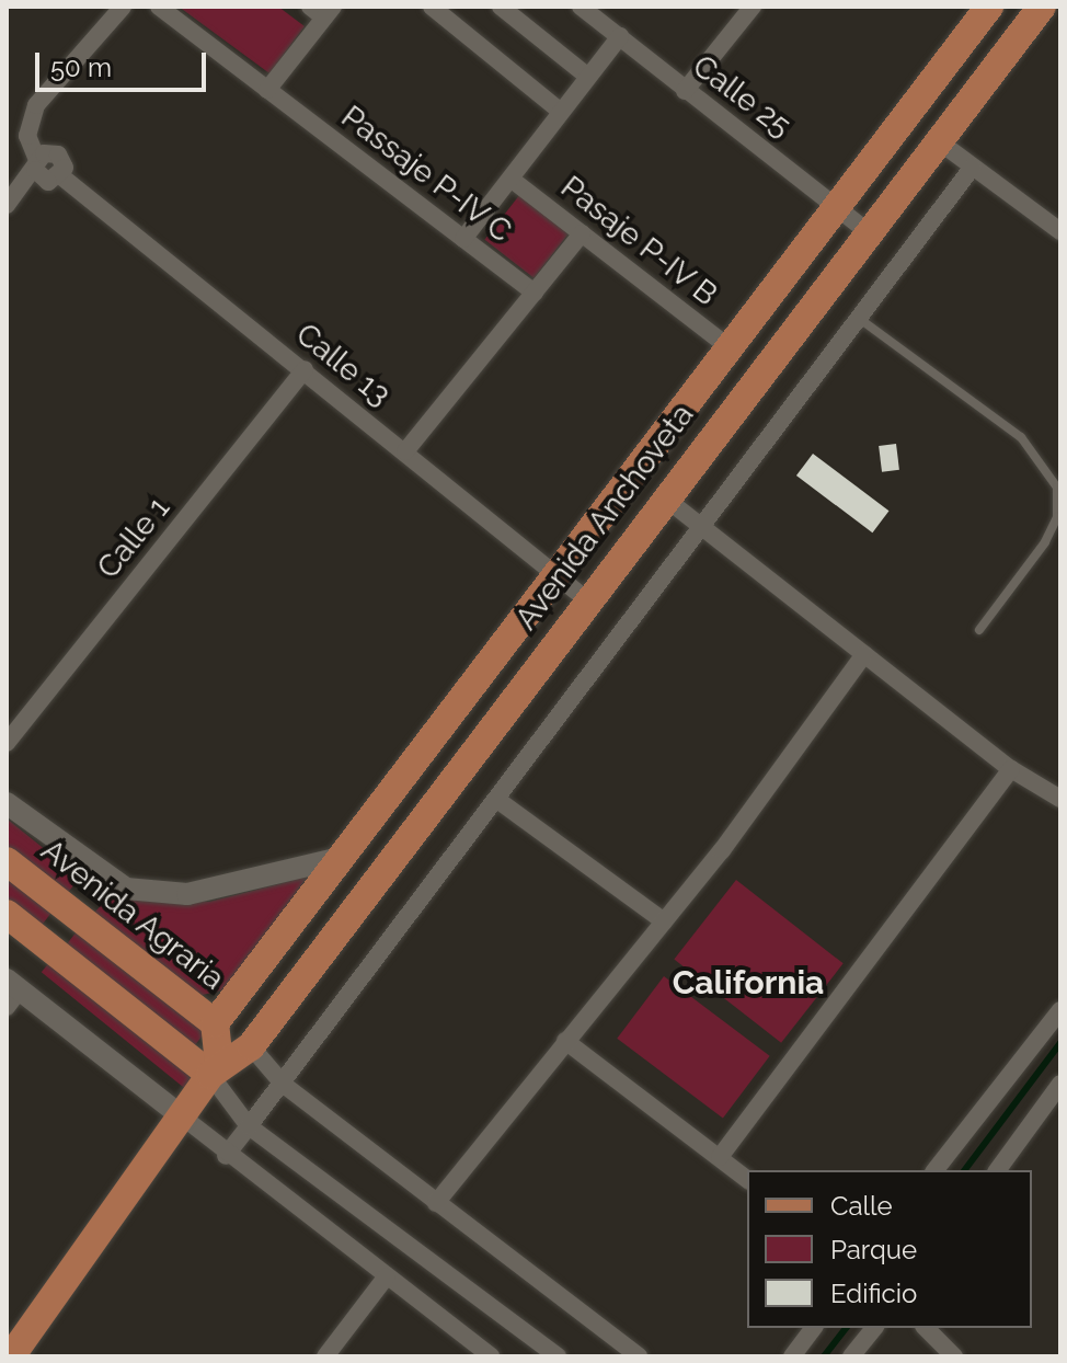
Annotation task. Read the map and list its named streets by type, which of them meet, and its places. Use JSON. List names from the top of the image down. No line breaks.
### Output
{"streets":{"main road":["Avenida Anchoveta","Avenida Agraria"],"street":["Calle 25","Passaje P-IV C","Pasaje P-IV B","Calle 13","Calle 1"]},"crossings":[["Calle 25","Avenida Anchoveta"],["Pasaje P-IV B","Avenida Anchoveta"],["Calle 13","Avenida Anchoveta"],["Calle 13","Calle 1"],["Avenida Anchoveta","Avenida Agraria"]],"districts":["California"],"legend":["Calle","Parque","Edificio"],"scale_bar":"50 m"}
